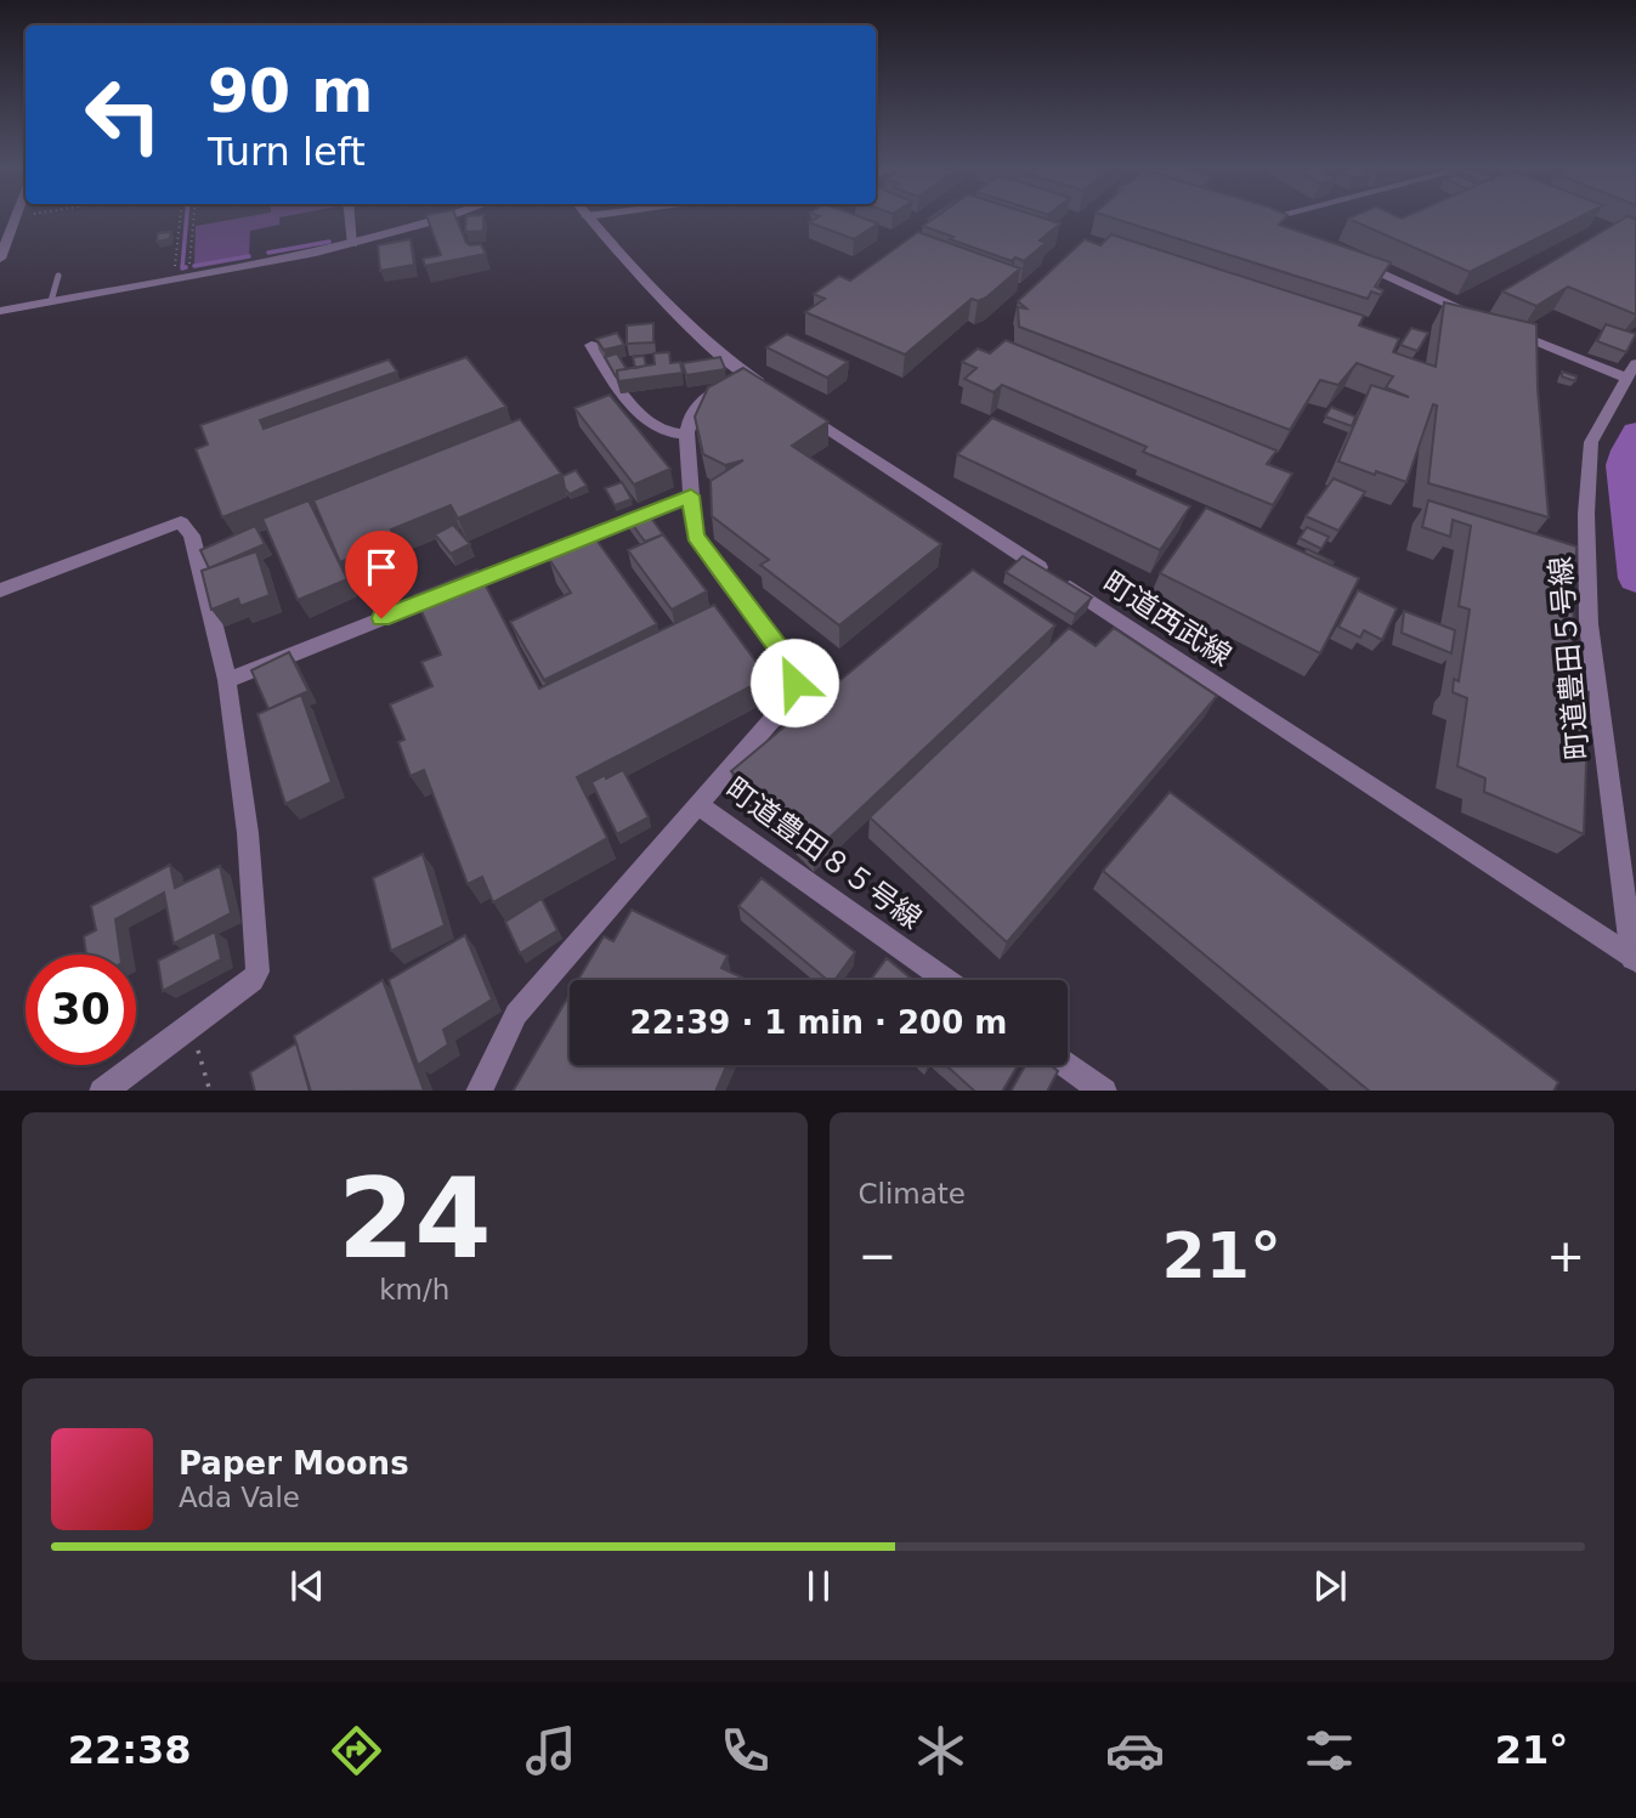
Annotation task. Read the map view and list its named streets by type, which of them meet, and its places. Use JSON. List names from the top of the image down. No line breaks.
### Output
{"streets":{"street":["町道西武線","町道豊田５号線","町道豊田８５号線"]},"crossings":[["町道西武線","町道豊田５号線"]],"page":{"turn":["90 m","Turn left"],"limit":"30","trip":"22:39 · 1 min · 200 m","tile":[["24","km/h"],"Climate"],"heat":["−","21°","+"],"song":["Paper Moons","Ada Vale"],"tabs":["22:38","21°"]}}
